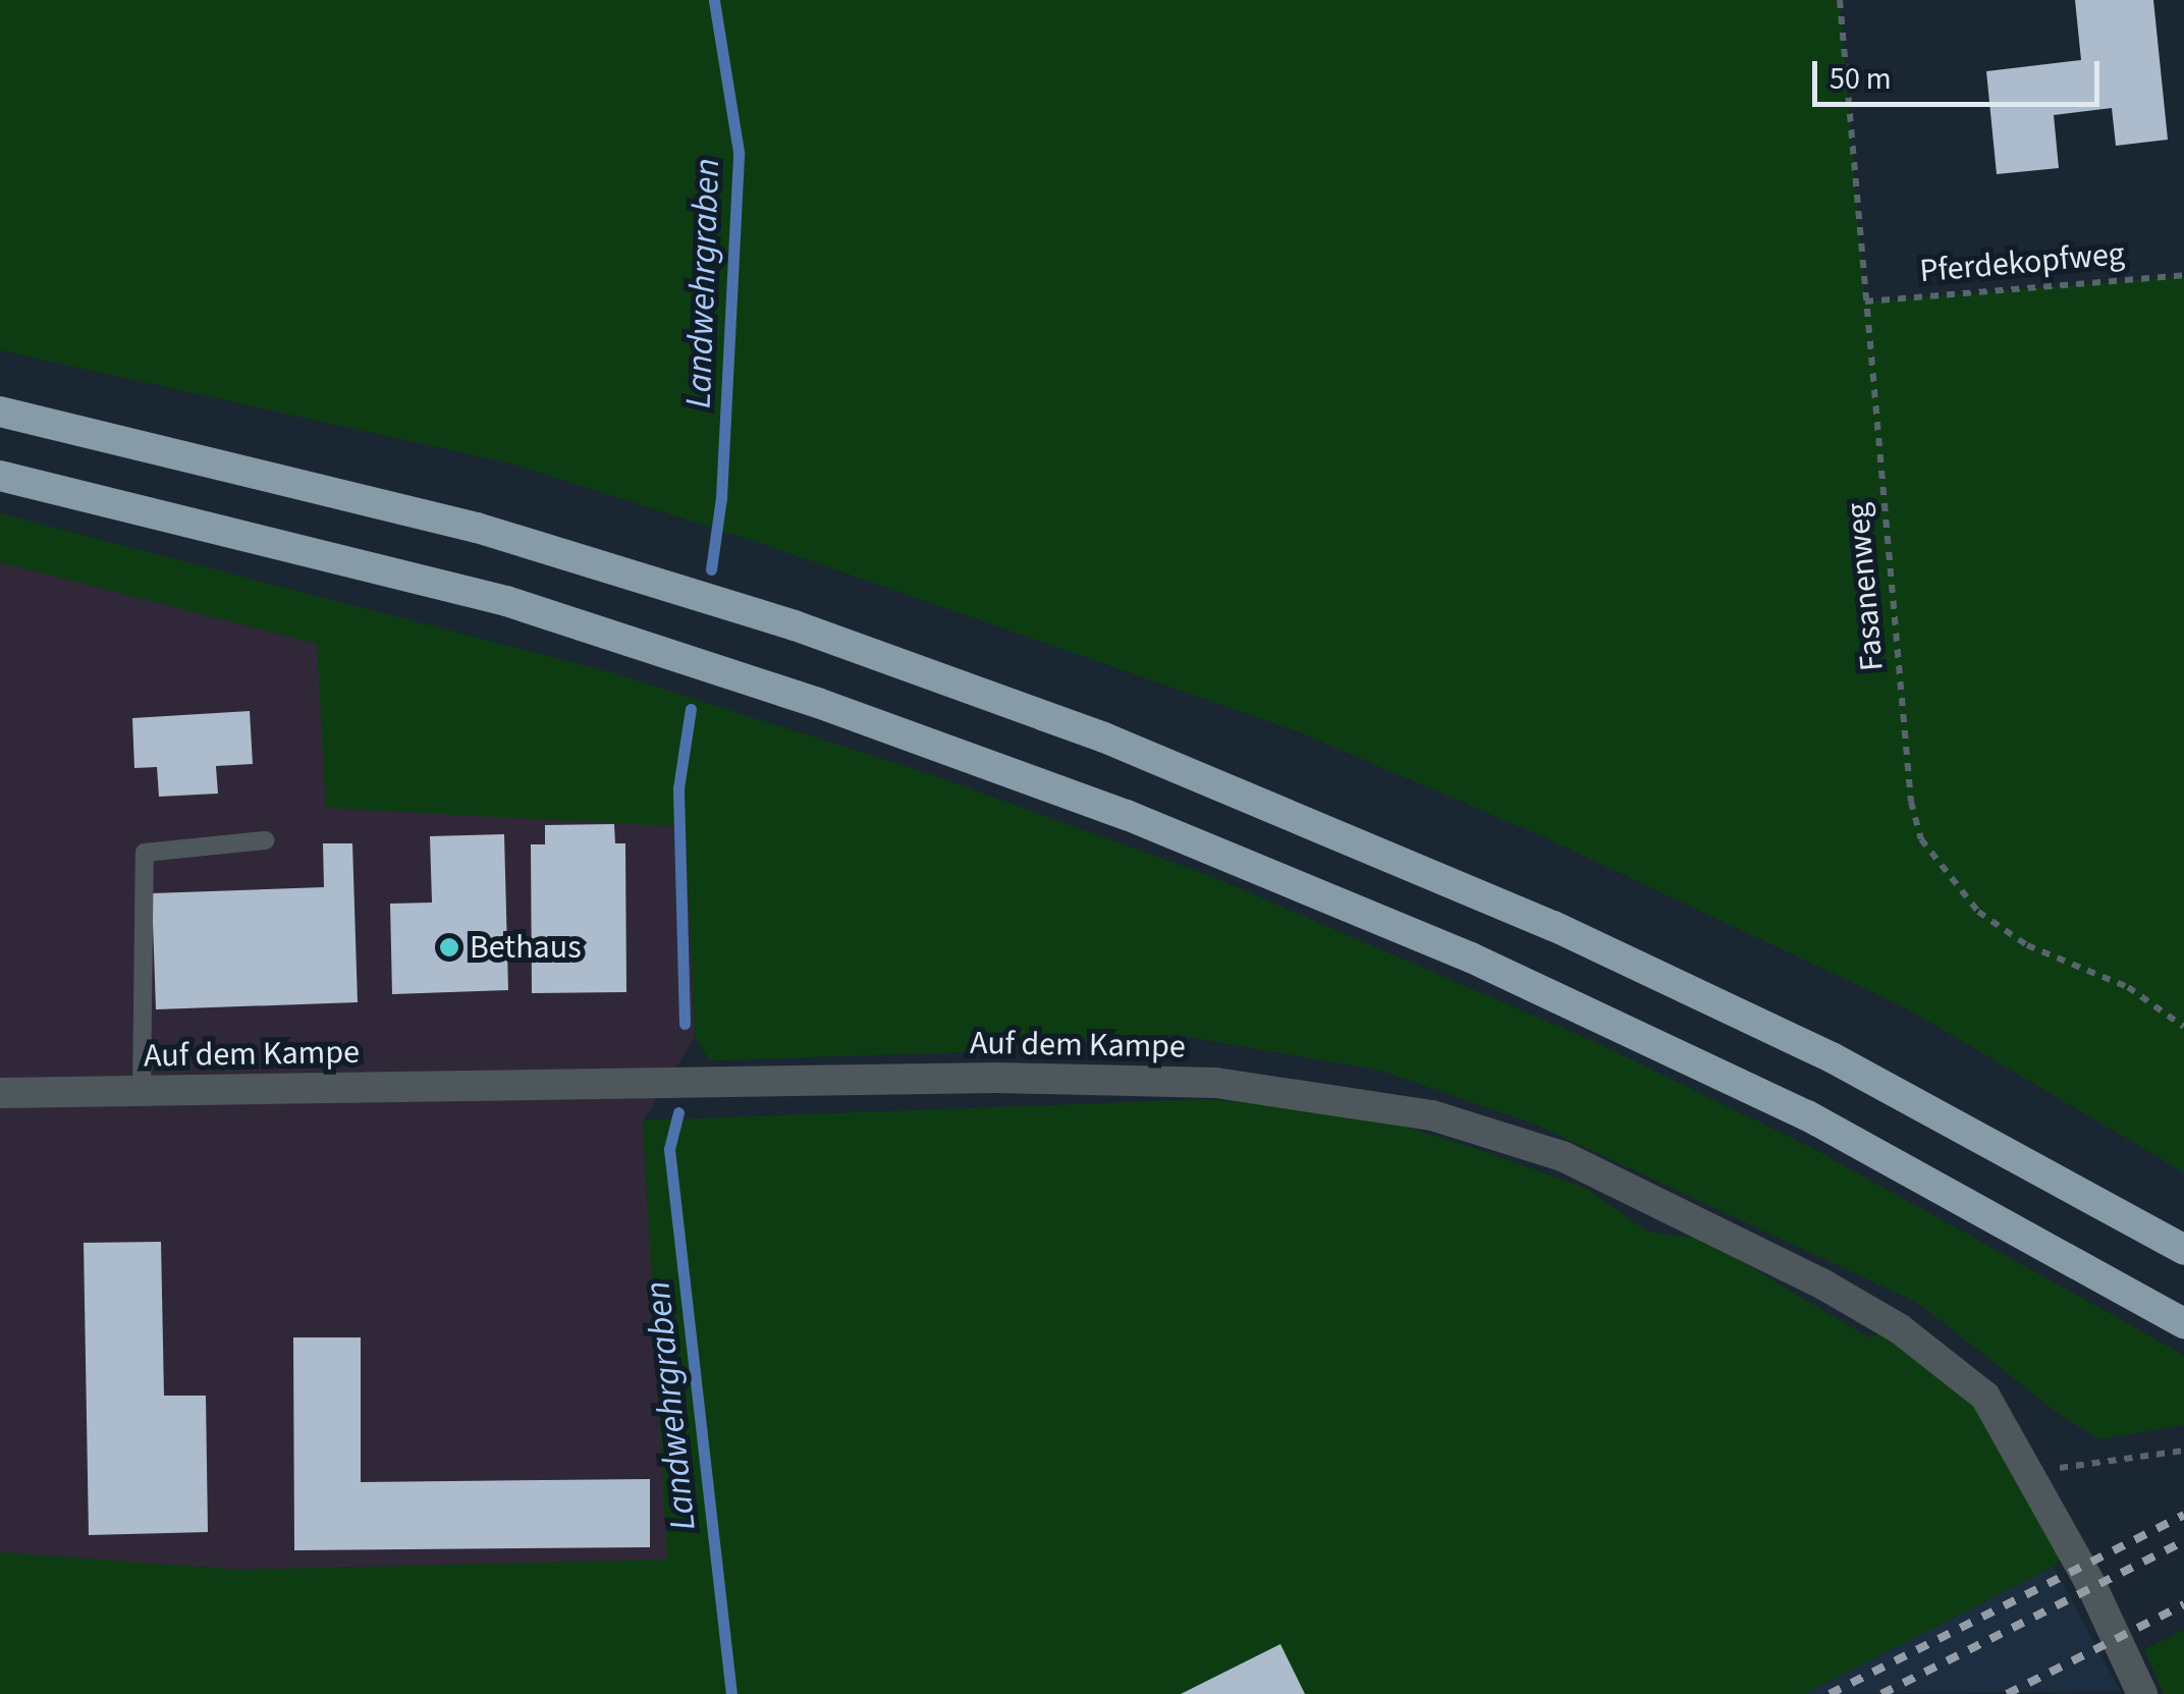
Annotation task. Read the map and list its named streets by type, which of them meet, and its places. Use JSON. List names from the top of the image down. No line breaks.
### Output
{"streets":{"street":["Auf dem Kampe"],"path":["Pferdekopfweg","Fasanenweg"]},"crossings":[["Pferdekopfweg","Fasanenweg"]],"water":["Landwehrgraben"],"places":["Bethaus"],"scale_bar":"50 m"}
